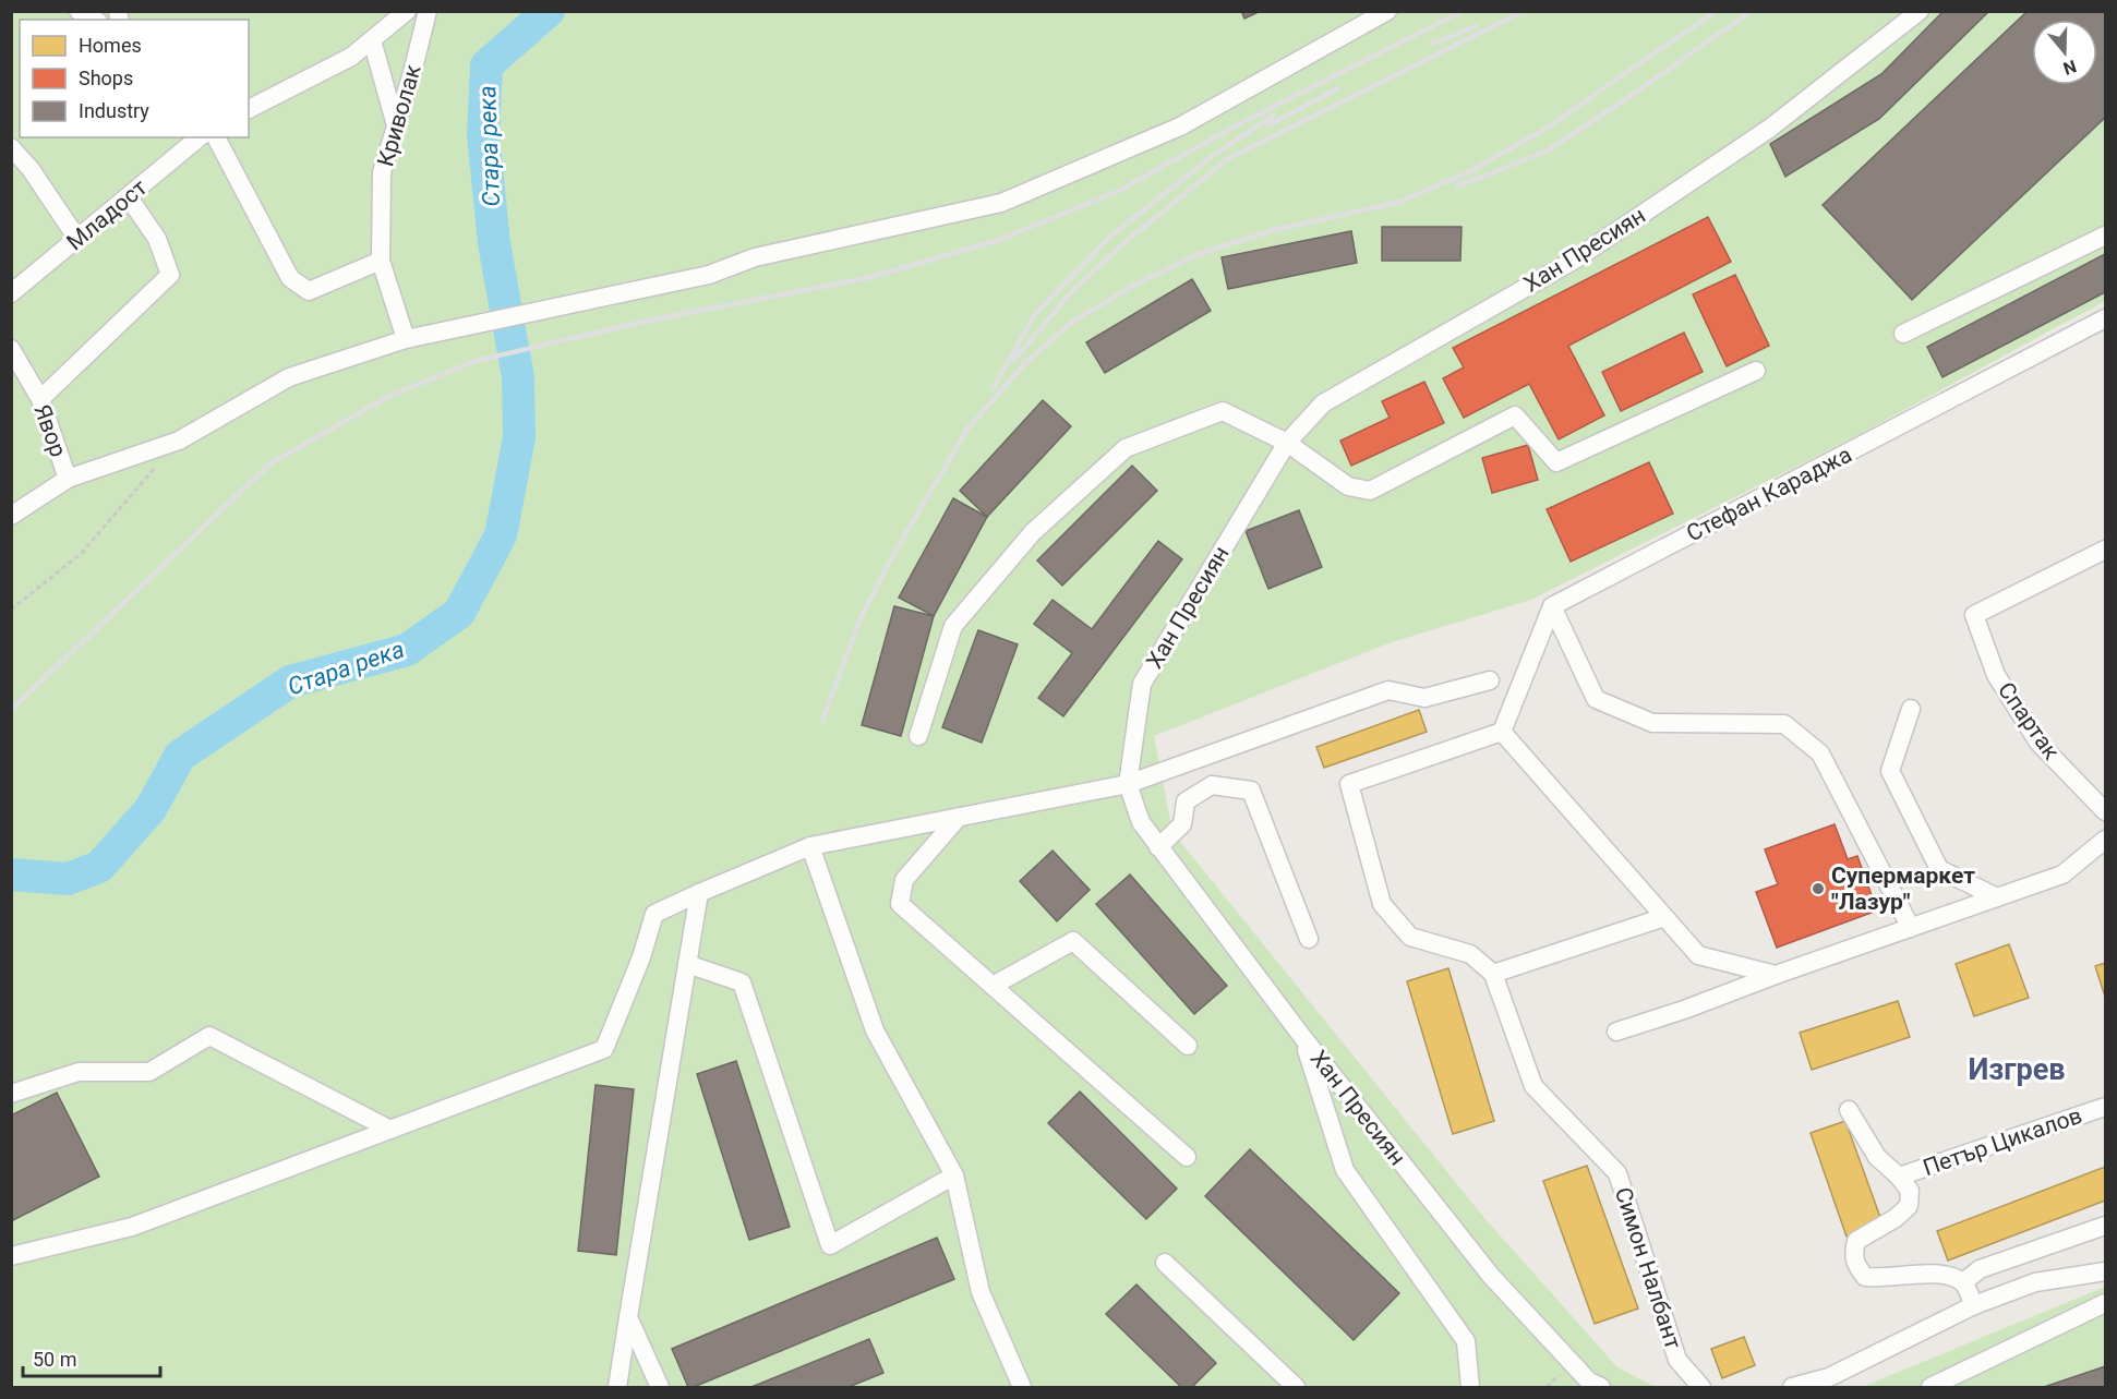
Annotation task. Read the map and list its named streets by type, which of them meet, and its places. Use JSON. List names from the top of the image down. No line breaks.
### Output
{"streets":{"street":["Криволак","Младост","Хан Пресиян","Явор","Стефан Караджа","Спартак","Петър Цикалов","Симон Налбант"]},"districts":["Изгрев"],"water":["Стара река"],"places":["Супермаркет \"Лазур\""],"legend":["Homes","Shops","Industry"],"scale_bar":"50 m","north":"bottom"}
